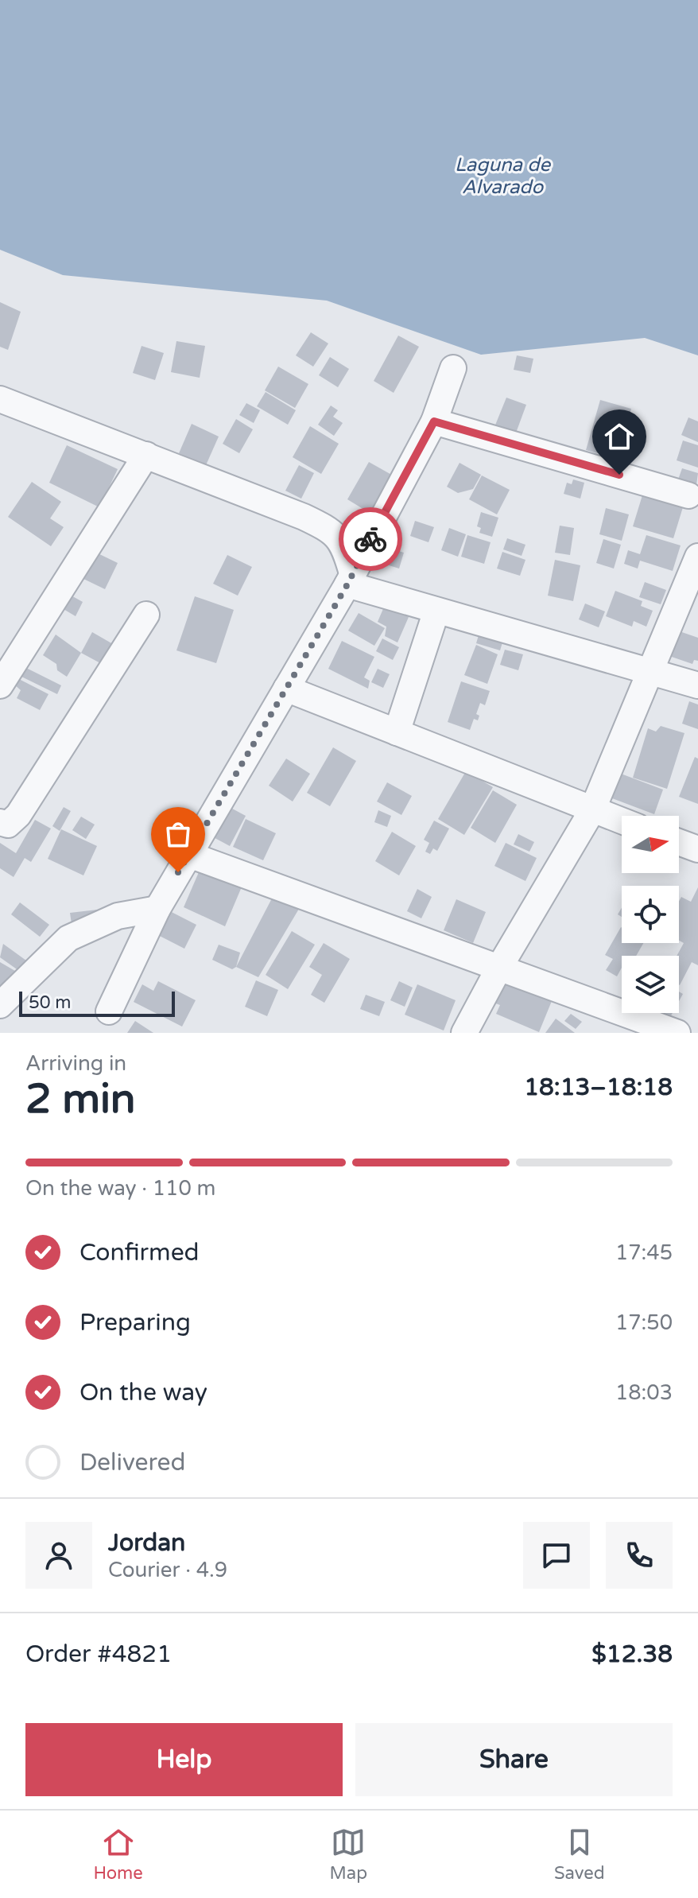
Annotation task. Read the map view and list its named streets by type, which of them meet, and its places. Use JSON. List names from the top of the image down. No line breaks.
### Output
{"water":["Laguna de Alvarado"],"scale_bar":"50 m","north":"right","page":{"scale":"50 m","heading":["2 min","Arriving in","18:13–18:18"],"panel":["Jordan","Courier · 4.9","Order #4821","$12.38"],"bar":"On the way · 110 m","list":[["Confirmed","17:45"],["Preparing","17:50"],["On the way","18:03"],"Delivered"],"buttons":["Help","Share"],"tabs":["Home","Map","Saved"]}}
